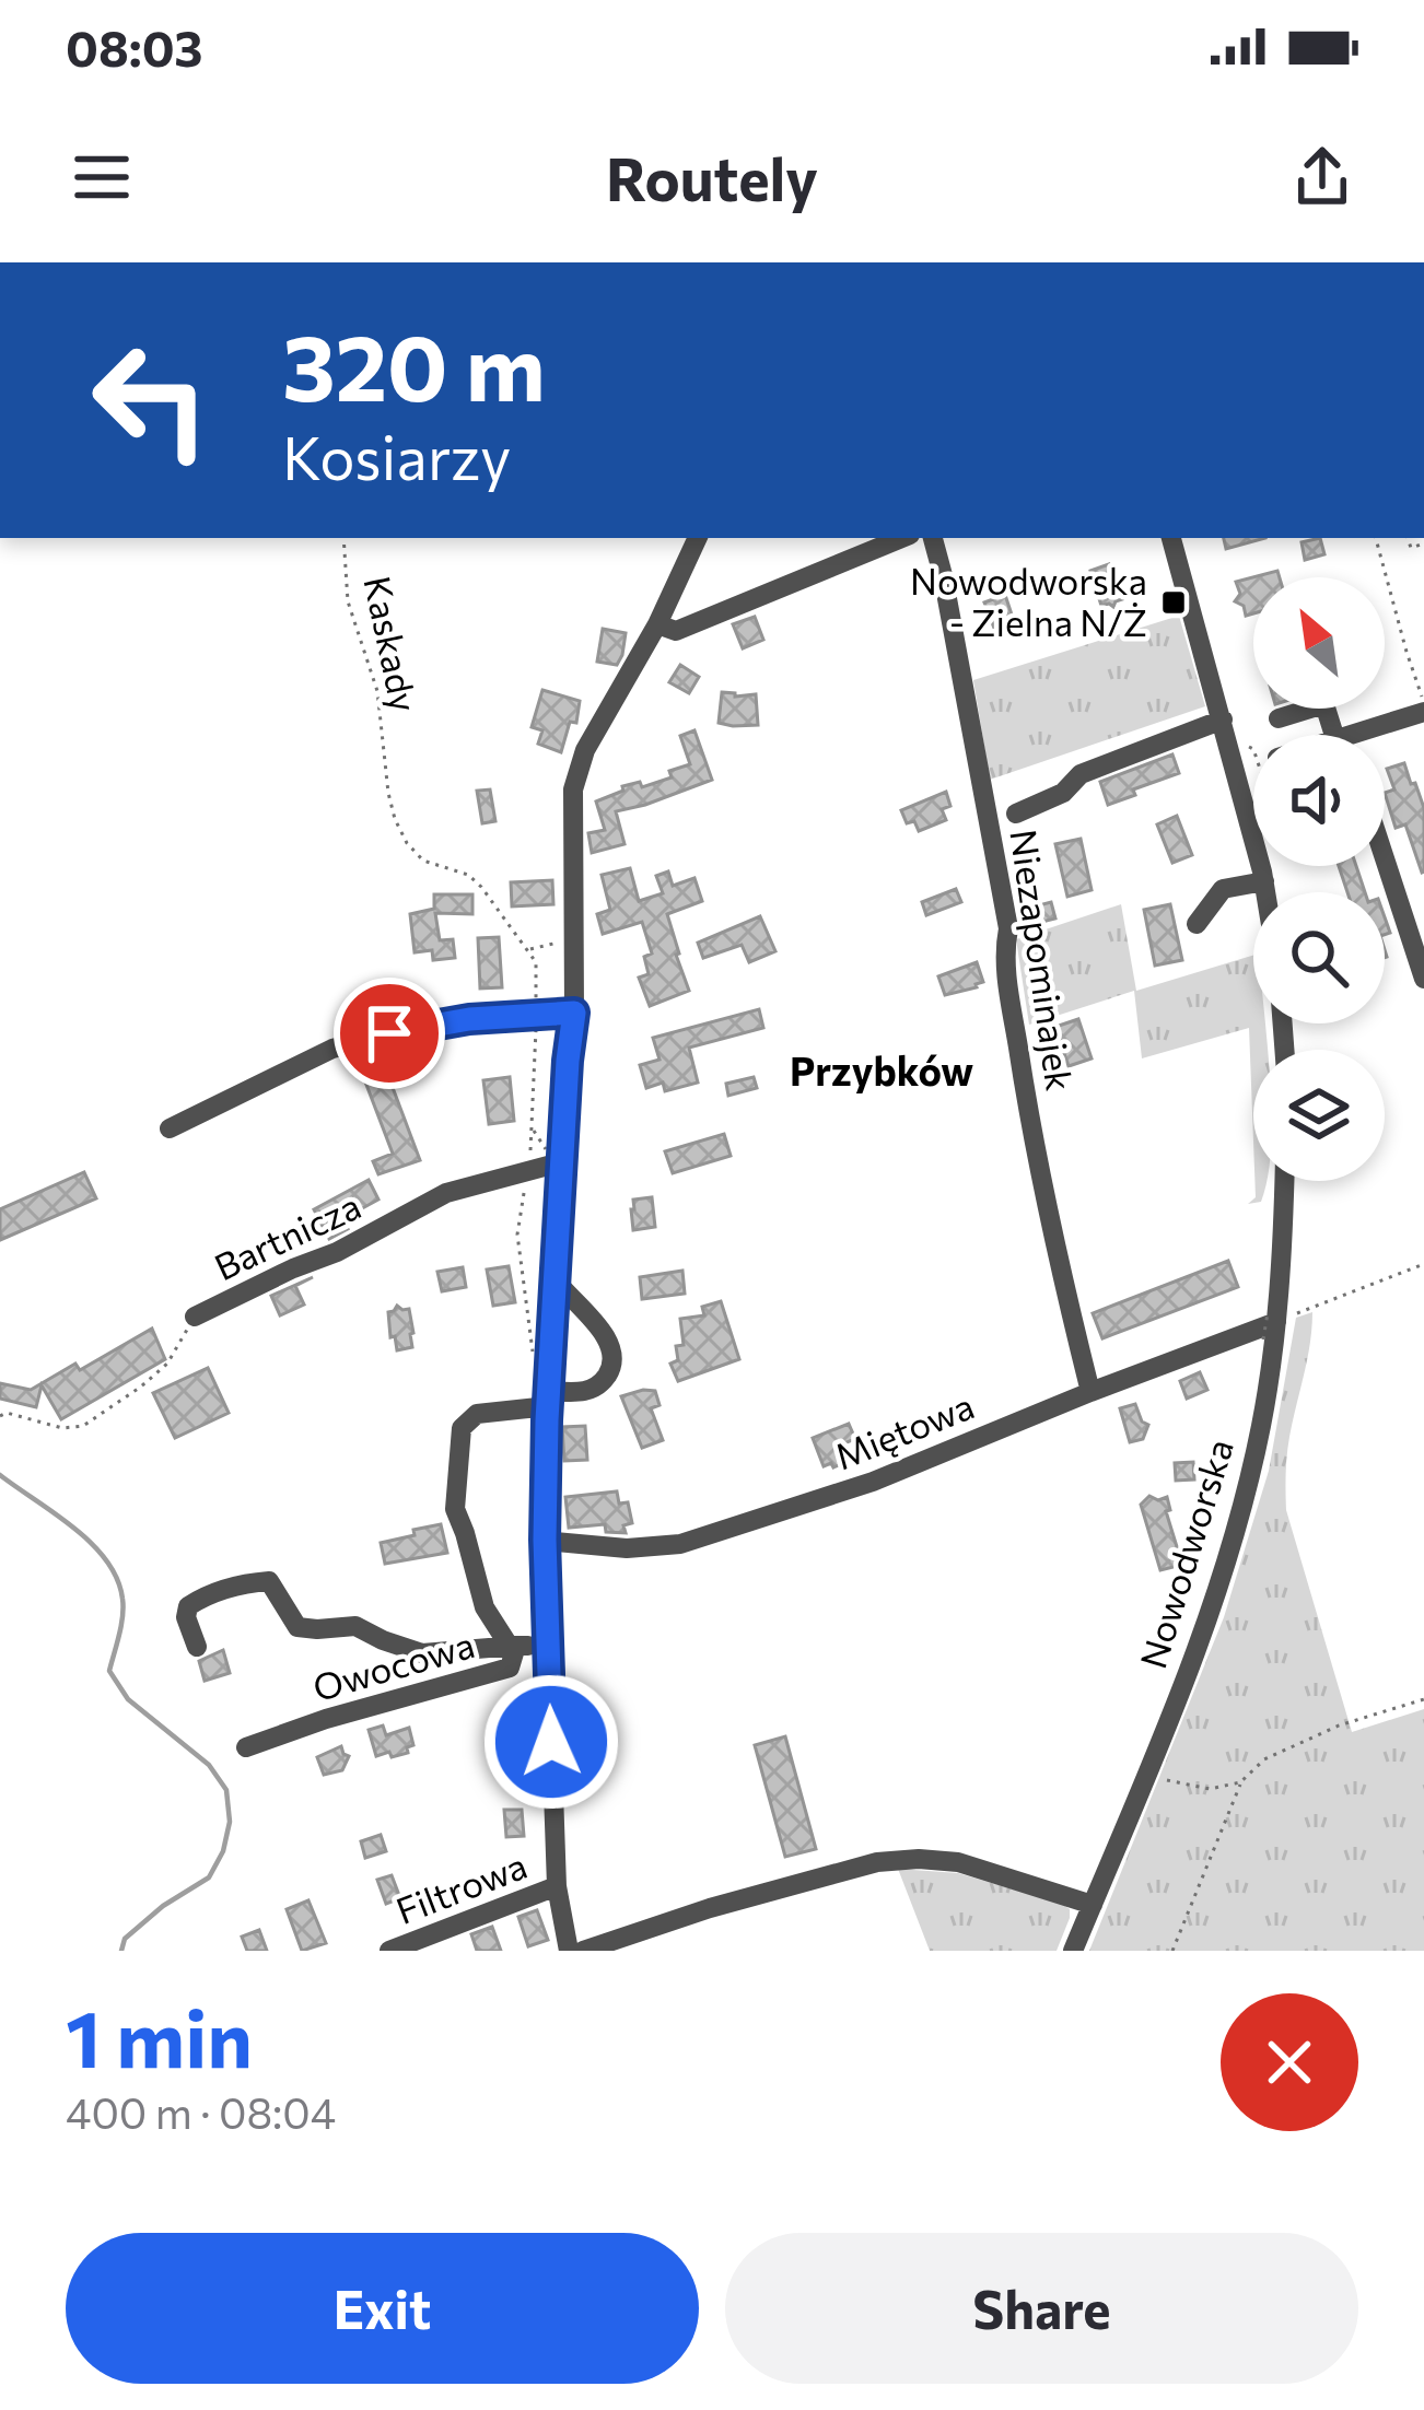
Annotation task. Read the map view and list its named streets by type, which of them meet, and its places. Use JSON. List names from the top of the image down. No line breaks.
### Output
{"streets":{"street":["Niezapominajek","Bartnicza","Miętowa","Nowodworska","Owocowa","Filtrowa"],"path":["Kaskady"]},"crossings":[["Kaskady","Bartnicza"],["Niezapominajek","Miętowa"],["Miętowa","Nowodworska"]],"districts":["Przybków"],"places":{"transit":["Nowodworska - Zielna N/Ż"]},"north":"top left","page":{"status":"08:03","header":"Routely","turn":["320 m","Kosiarzy"],"heading":["1 min","400 m · 08:04"],"buttons":["Exit","Share"]}}
